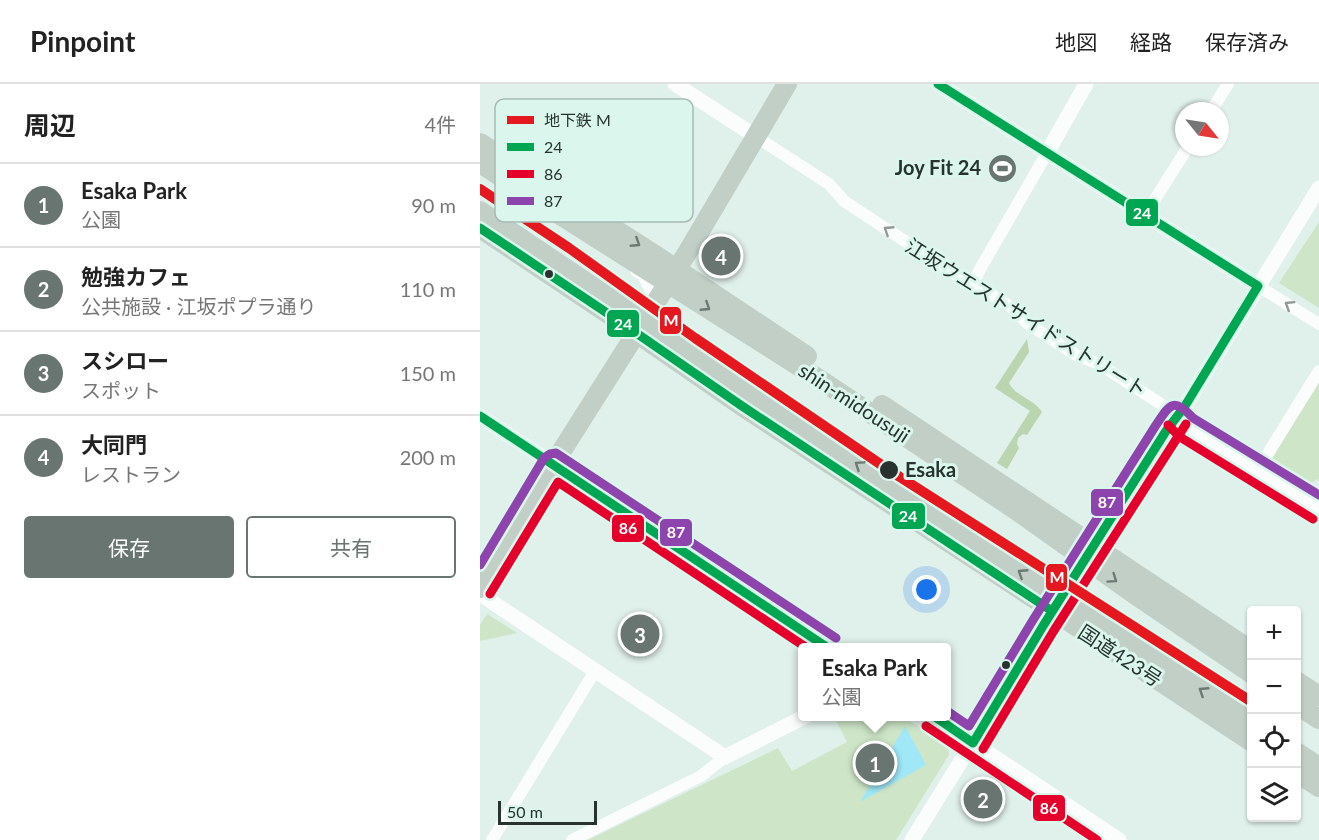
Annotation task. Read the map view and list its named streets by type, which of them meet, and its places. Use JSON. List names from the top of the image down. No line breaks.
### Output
{"streets":{"highway":["shin-midousuji","国道423号"],"street":["江坂ウエストサイドストリート"]},"places":{"sports":["Joy Fit 24"],"other":["Esaka"]},"lines":["transit line 24","metro line M","transit line 87","transit line 86"],"legend":["地下鉄 M","24","86","87"],"scale_bar":"50 m","north":"bottom right","page":{"header":"Pinpoint","nav":["地図","経路","保存済み"],"heading":["周辺","4件"],"list":[{"mark":"1","name":"Esaka Park","note":"公園","value":"90 m"},{"mark":"2","name":"勉強カフェ","note":"公共施設 · 江坂ポプラ通り","value":"110 m"},{"mark":"3","name":"スシロー","note":"スポット","value":"150 m"},{"mark":"4","name":"大同門","note":"レストラン","value":"200 m"}],"pins":["4","3","1","2"],"buttons":["保存","共有"],"map_buttons":["+","−"],"popup":["Esaka Park","公園"],"scale":"50 m"}}
